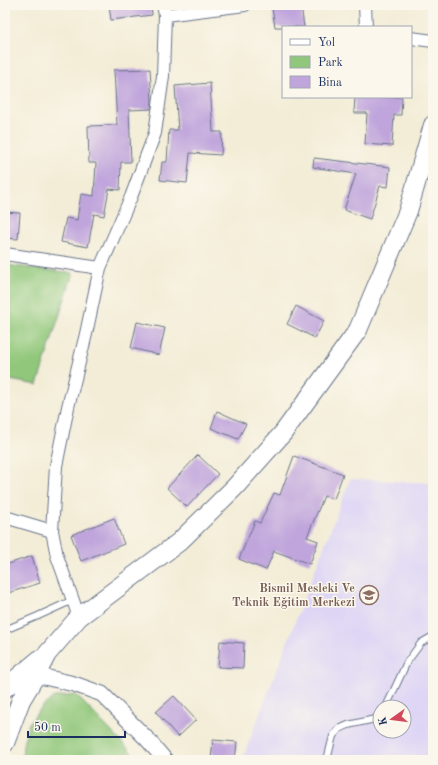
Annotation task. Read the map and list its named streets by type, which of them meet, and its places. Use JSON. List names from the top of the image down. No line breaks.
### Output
{"places":{"school or university":["Bismil Mesleki Ve Teknik Eğitim Merkezi"]},"legend":["Yol","Park","Bina"],"scale_bar":"50 m","north":"left"}
